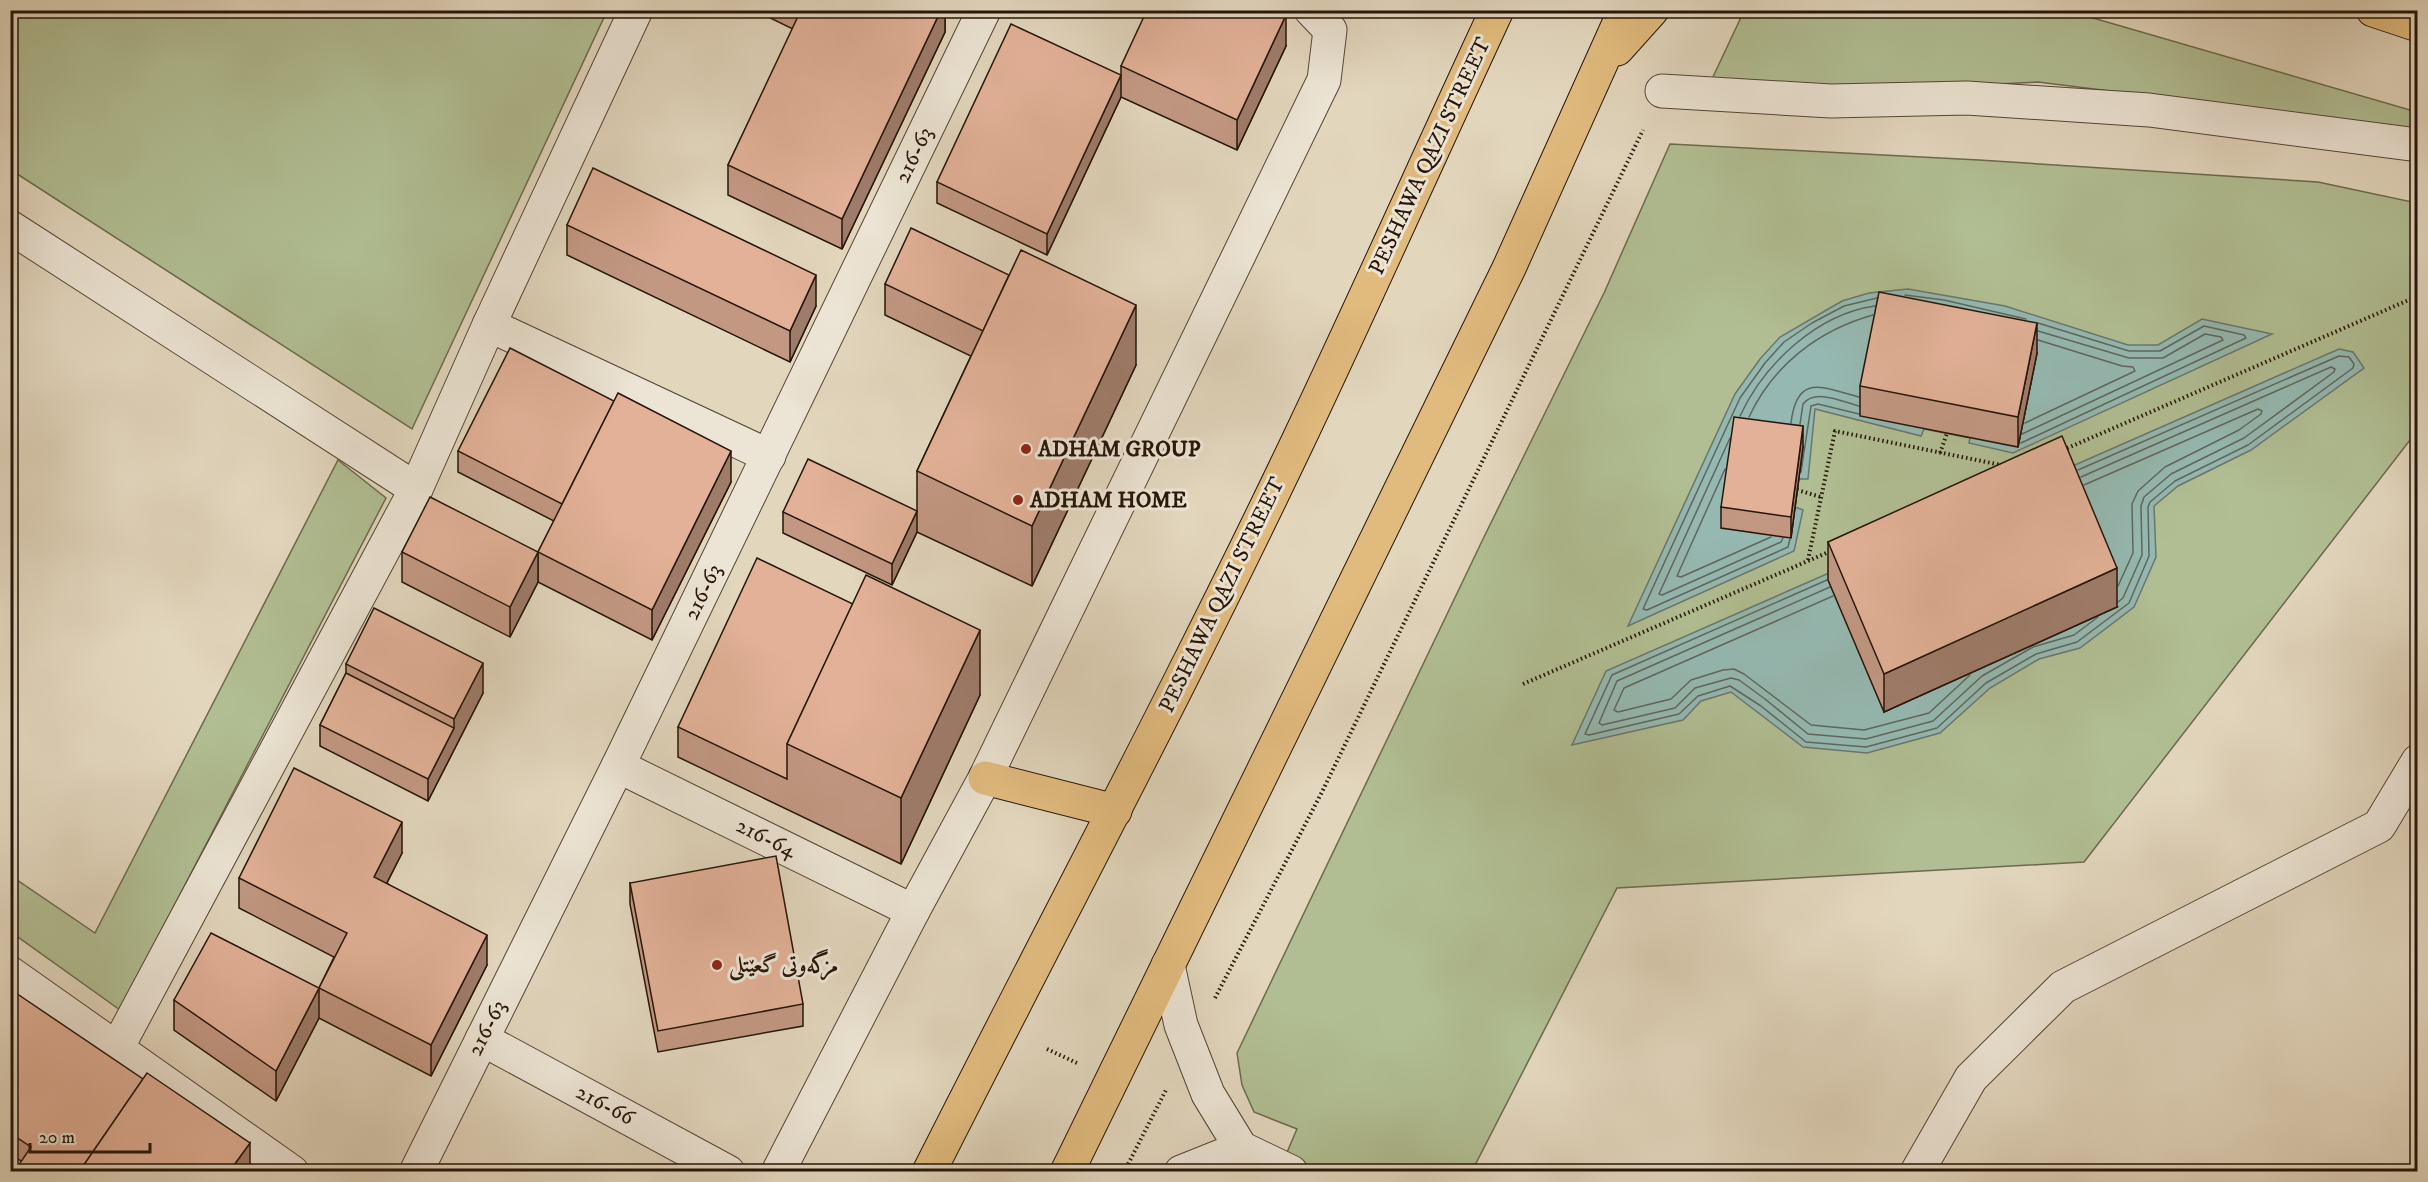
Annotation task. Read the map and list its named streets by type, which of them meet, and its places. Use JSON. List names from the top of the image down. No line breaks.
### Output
{"streets":{"main road":["PESHAWA QAZI STREET"],"street":["216-63","216-64","216-66"]},"crossings":[["216-63","216-64"],["216-63","216-66"]],"places":["ADHAM GROUP","ADHAM HOME","مزگەوتی گعێتلی"],"scale_bar":"20 m"}
